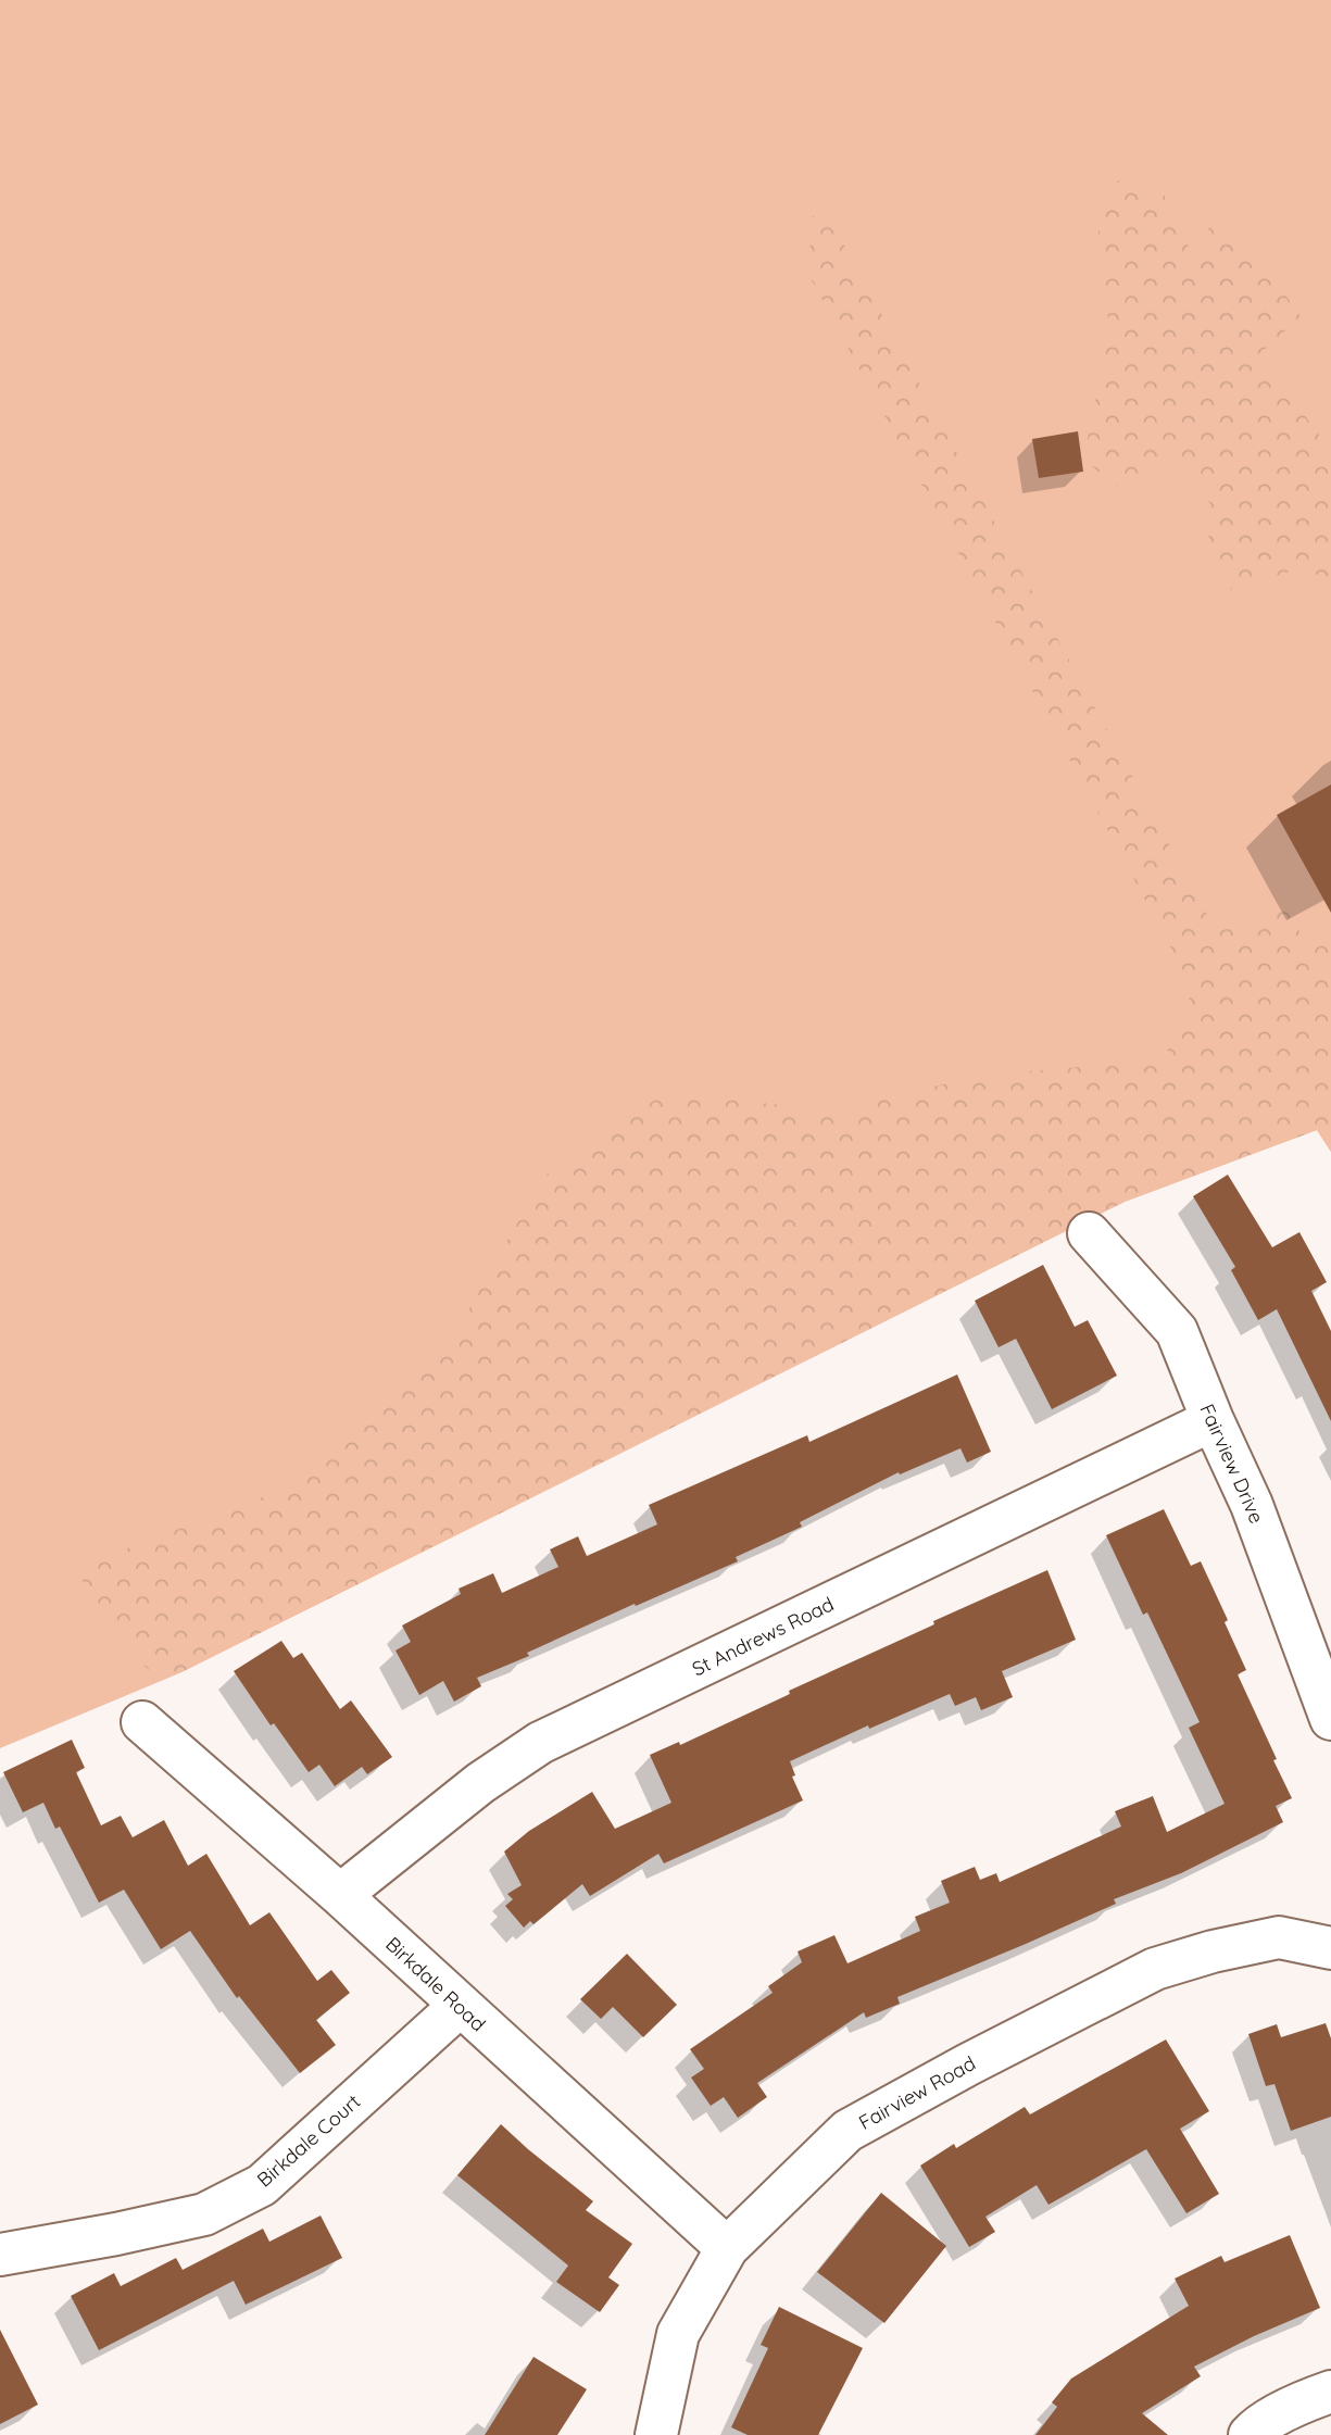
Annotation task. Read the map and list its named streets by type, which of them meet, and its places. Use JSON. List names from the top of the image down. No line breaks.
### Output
{"streets":{"street":["Fairview Drive","St Andrews Road","Birkdale Road","Fairview Road","Birkdale Court"]},"crossings":[["Fairview Drive","St Andrews Road"],["St Andrews Road","Birkdale Road"],["Birkdale Road","Fairview Road"],["Birkdale Road","Birkdale Court"]]}
